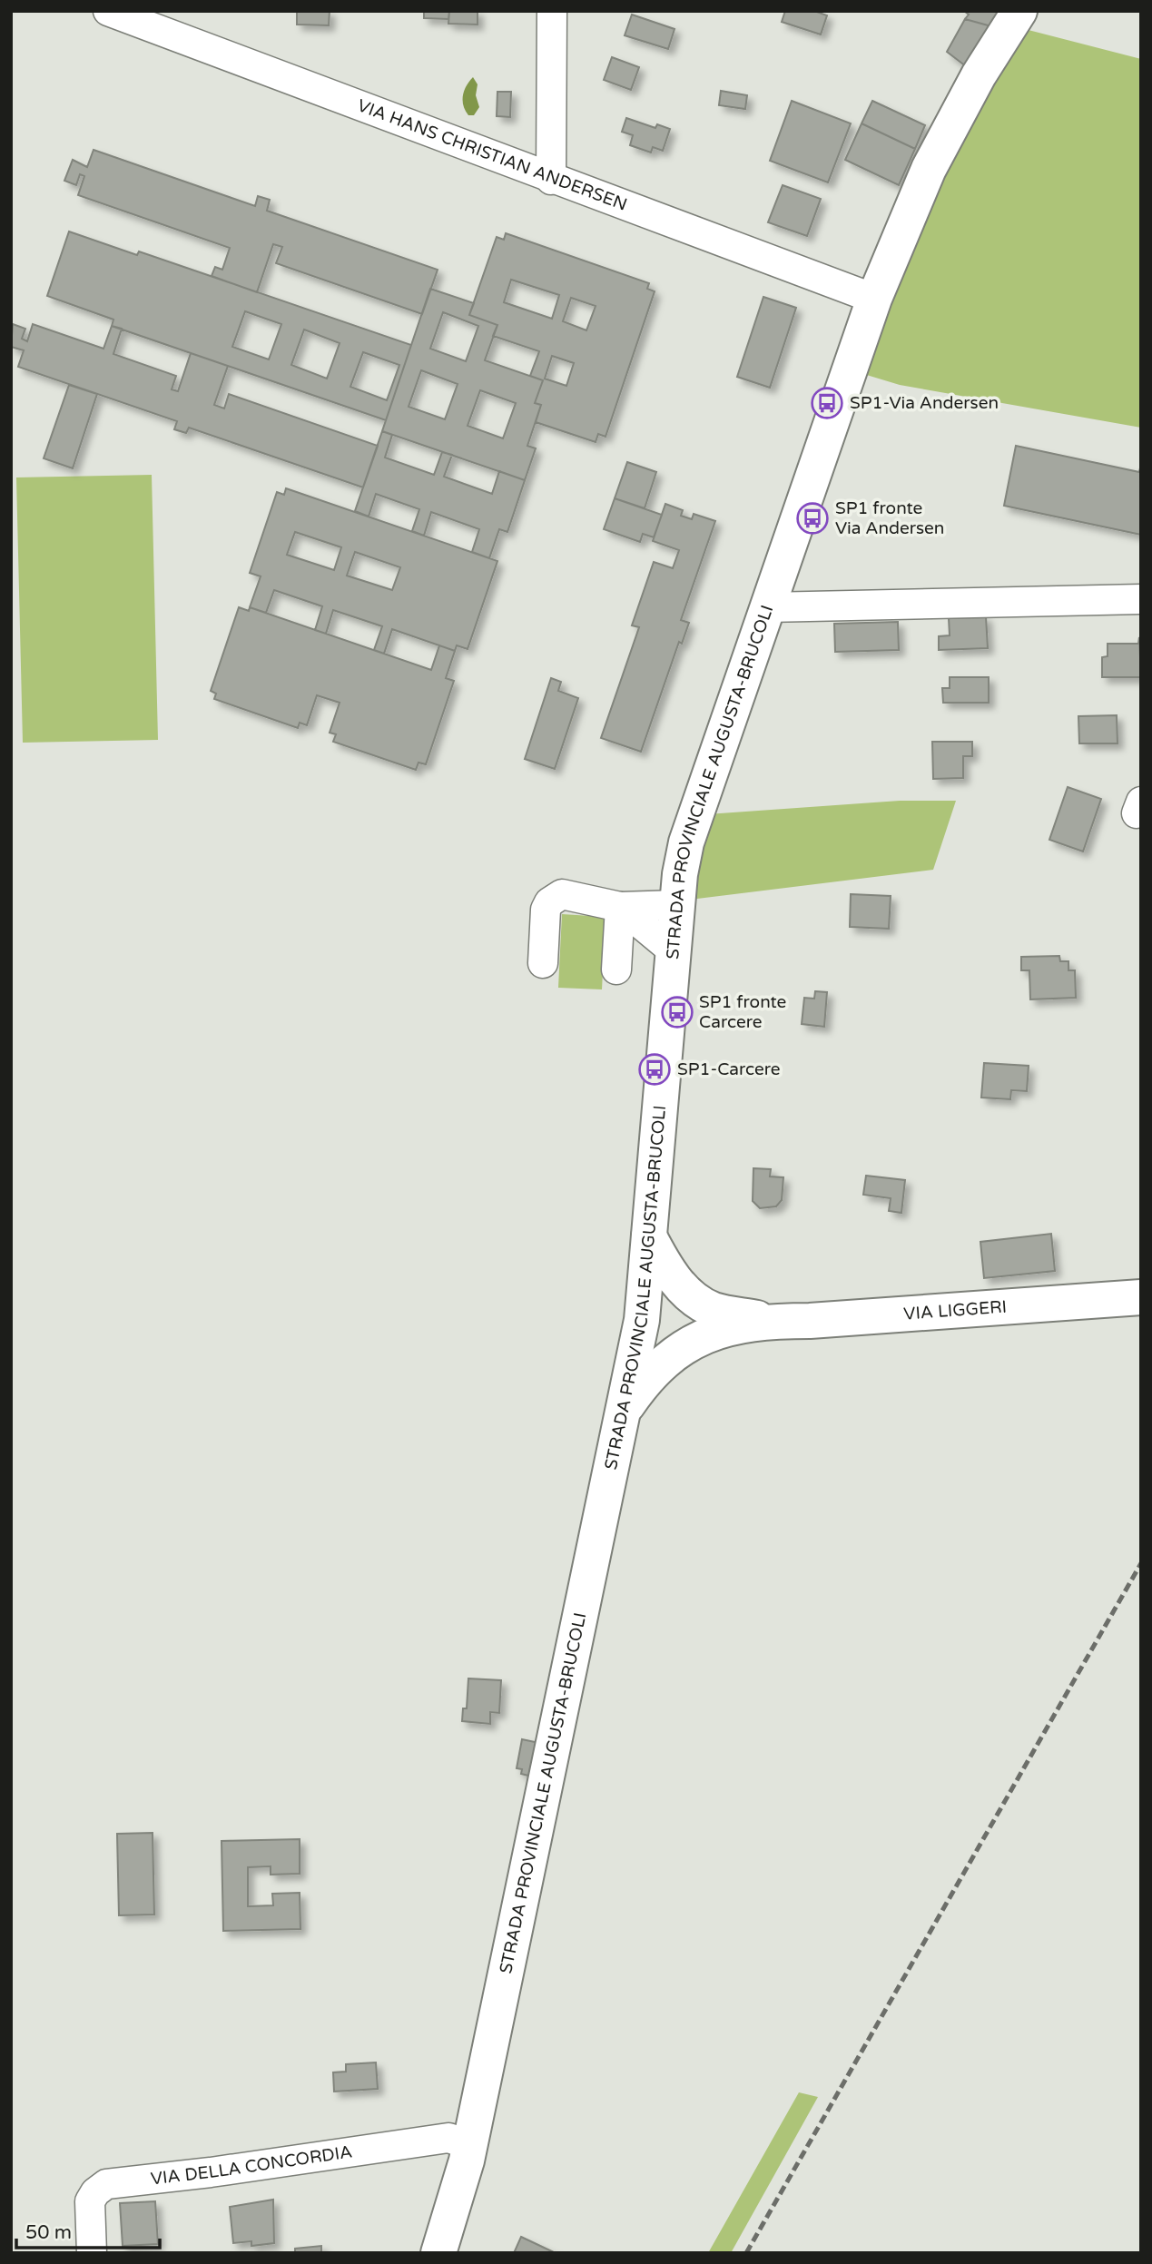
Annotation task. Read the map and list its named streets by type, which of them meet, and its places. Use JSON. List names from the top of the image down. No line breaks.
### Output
{"streets":{"main road":["STRADA PROVINCIALE AUGUSTA-BRUCOLI","VIA LIGGERI"],"street":["VIA HANS CHRISTIAN ANDERSEN","VIA DELLA CONCORDIA"]},"crossings":[["VIA HANS CHRISTIAN ANDERSEN","STRADA PROVINCIALE AUGUSTA-BRUCOLI"],["STRADA PROVINCIALE AUGUSTA-BRUCOLI","VIA DELLA CONCORDIA"]],"places":{"bus stop":["SP1-Via Andersen","SP1 fronte Via Andersen","SP1 fronte Carcere","SP1-Carcere"]},"scale_bar":"50 m"}
